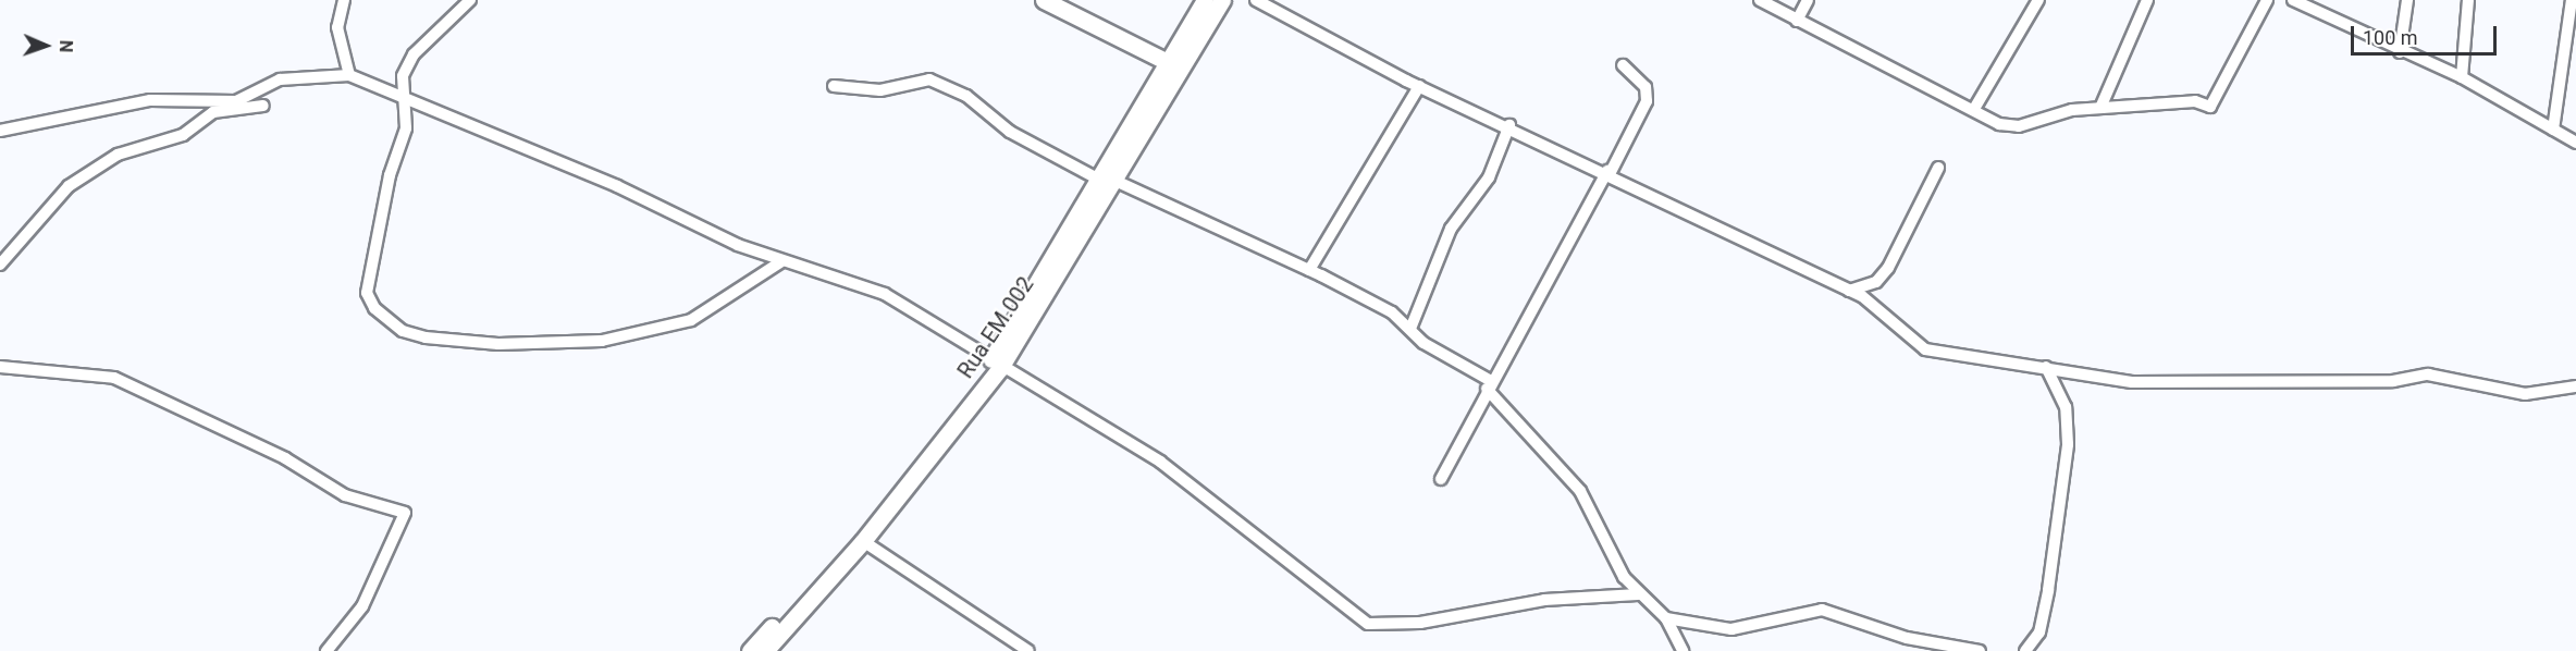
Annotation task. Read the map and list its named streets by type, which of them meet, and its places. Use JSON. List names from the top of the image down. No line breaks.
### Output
{"streets":{"street":["Rua EM.002"]},"scale_bar":"100 m","north":"right"}
